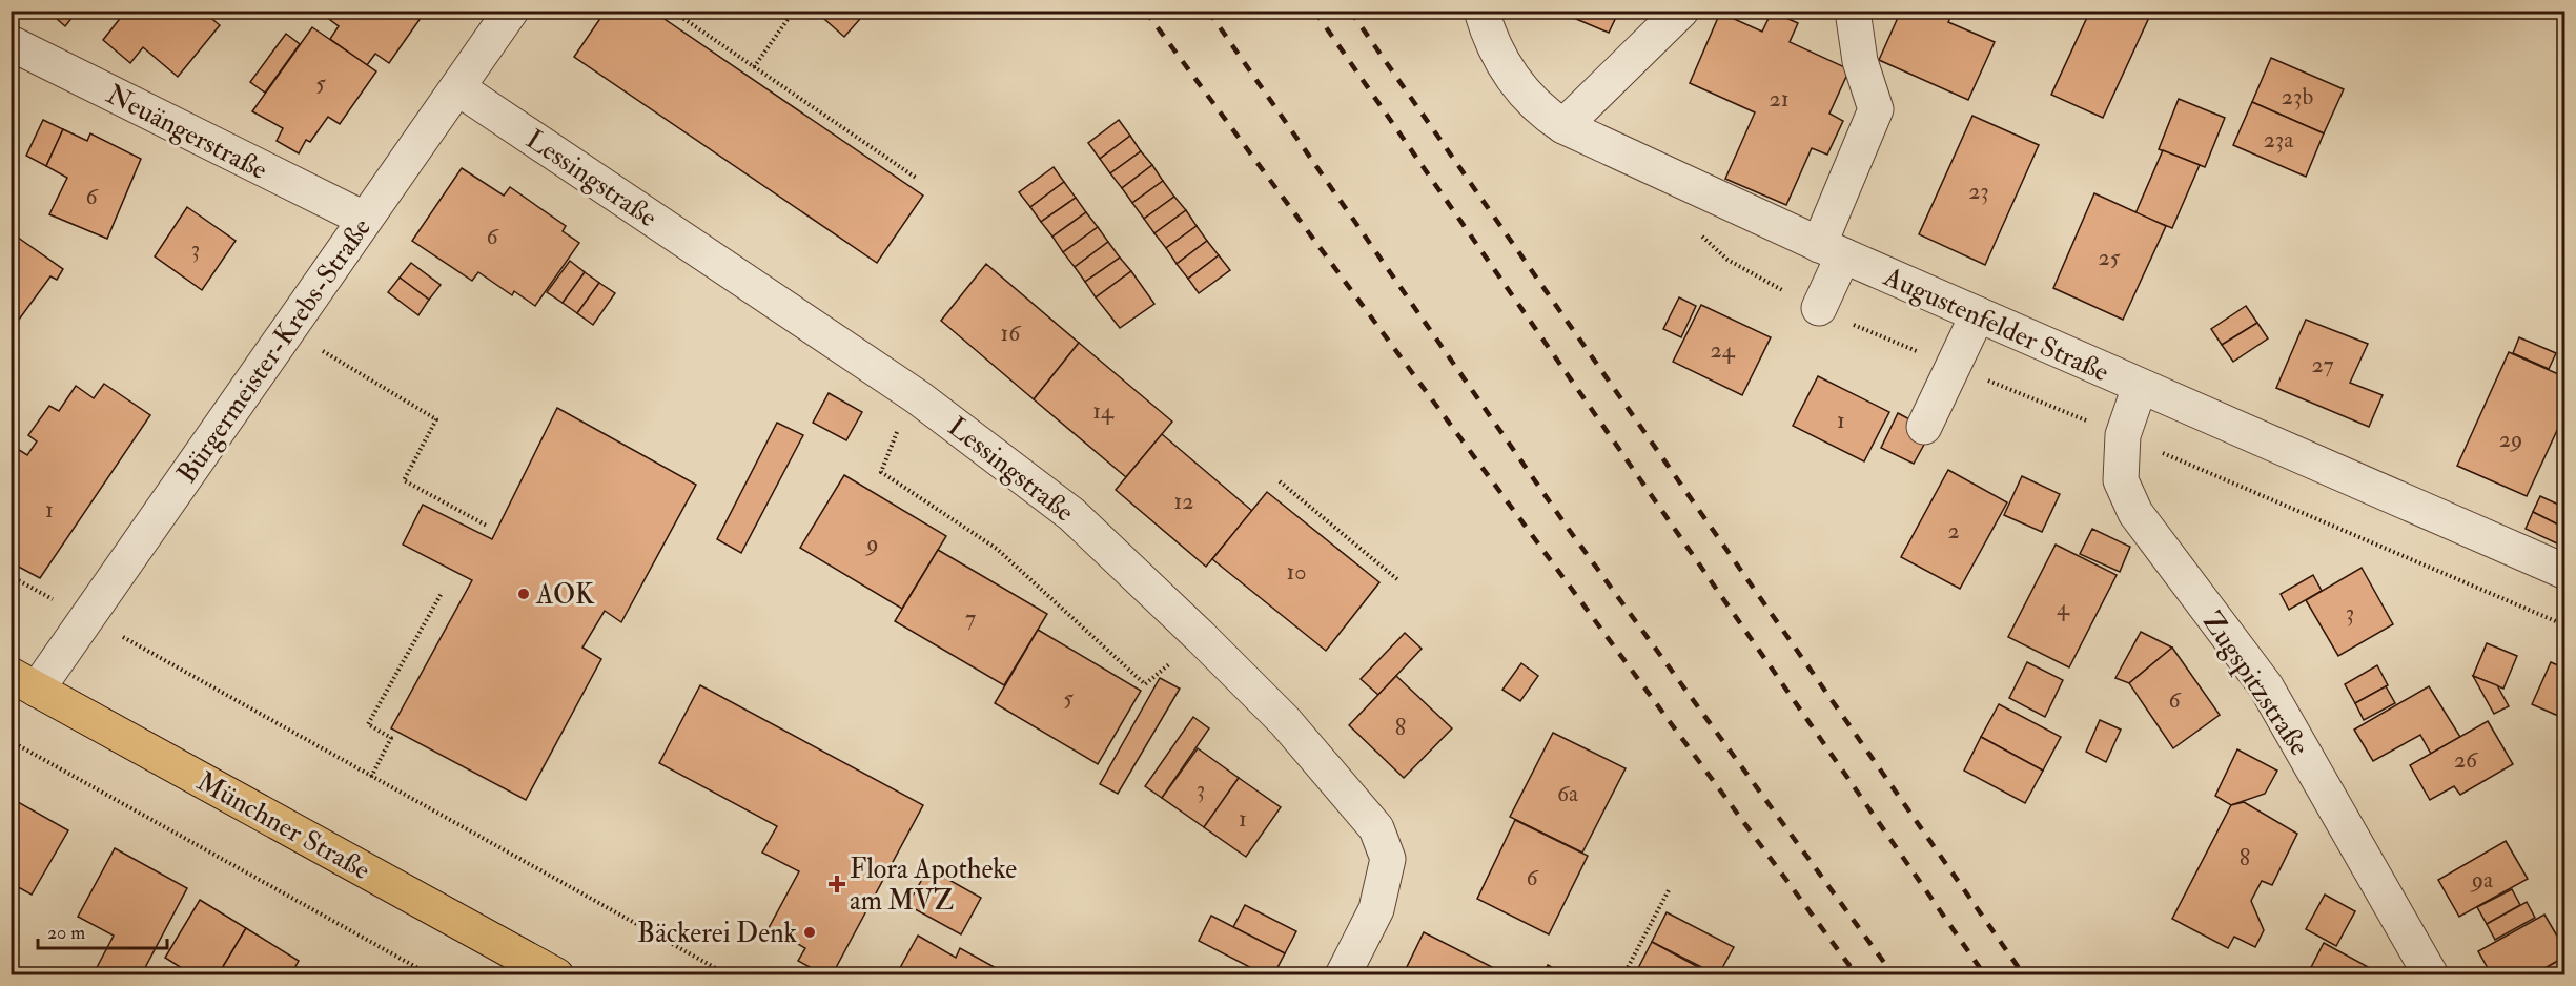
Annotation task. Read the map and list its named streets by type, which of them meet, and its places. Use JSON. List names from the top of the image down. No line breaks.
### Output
{"streets":{"main road":["Münchner Straße"],"street":["Neuängerstraße","Lessingstraße","Augustenfelder Straße","Bürgermeister-Krebs-Straße","Zugspitzstraße"]},"crossings":[["Neuängerstraße","Bürgermeister-Krebs-Straße"],["Lessingstraße","Bürgermeister-Krebs-Straße"],["Augustenfelder Straße","Zugspitzstraße"],["Bürgermeister-Krebs-Straße","Münchner Straße"]],"places":{"other":["AOK","Bäckerei Denk"],"health":["Flora Apotheke am MVZ"]},"house_numbers":["5","23b","21","23a","23","6","6","3","25","16","24","27","14","1","29","12","1","2","9","10","4","3","7","5","6","8","26","3","6a","1","8","6","9a"],"scale_bar":"20 m"}
